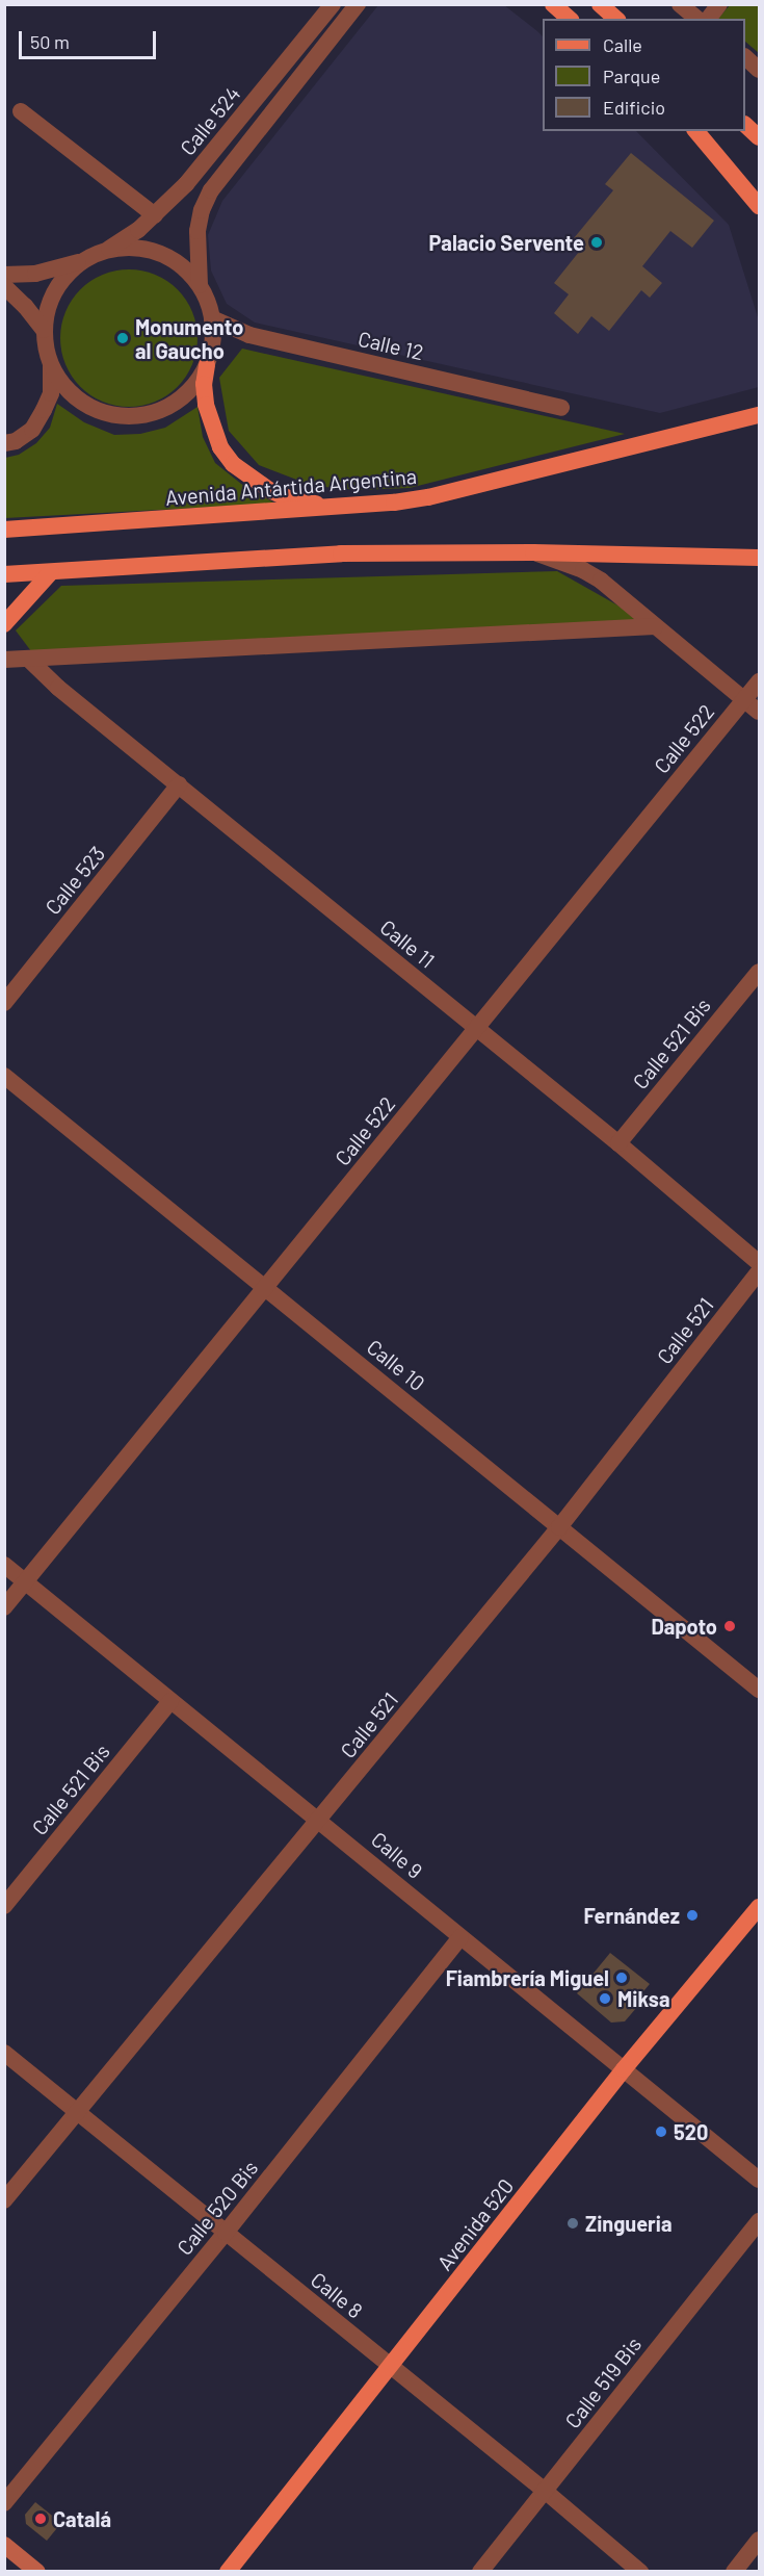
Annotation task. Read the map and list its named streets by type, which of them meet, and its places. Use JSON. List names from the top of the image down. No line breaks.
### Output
{"streets":{"main road":["Avenida Antártida Argentina","Avenida 520"],"street":["Calle 524","Calle 12","Calle 522","Calle 523","Calle 11","Calle 521 Bis","Calle 521","Calle 10","Calle 9","Calle 520 Bis","Calle 8","Calle 519 Bis"]},"crossings":[["Calle 524","Calle 12"],["Calle 522","Calle 11"],["Calle 522","Calle 10"],["Calle 522","Calle 9"],["Calle 523","Calle 11"],["Calle 11","Calle 521 Bis"],["Calle 521 Bis","Calle 9"],["Calle 521","Calle 10"],["Calle 521","Calle 9"],["Calle 521","Calle 8"],["Calle 9","Calle 520 Bis"],["Calle 9","Avenida 520"],["Calle 520 Bis","Calle 8"],["Avenida 520","Calle 8"],["Calle 8","Calle 519 Bis"]],"places":["Palacio Servente","Monumento al Gaucho","Dapoto","Fernández","Fiambrería Miguel","Miksa","520","Zingueria","Catalá"],"legend":["Calle","Parque","Edificio"],"scale_bar":"50 m"}
